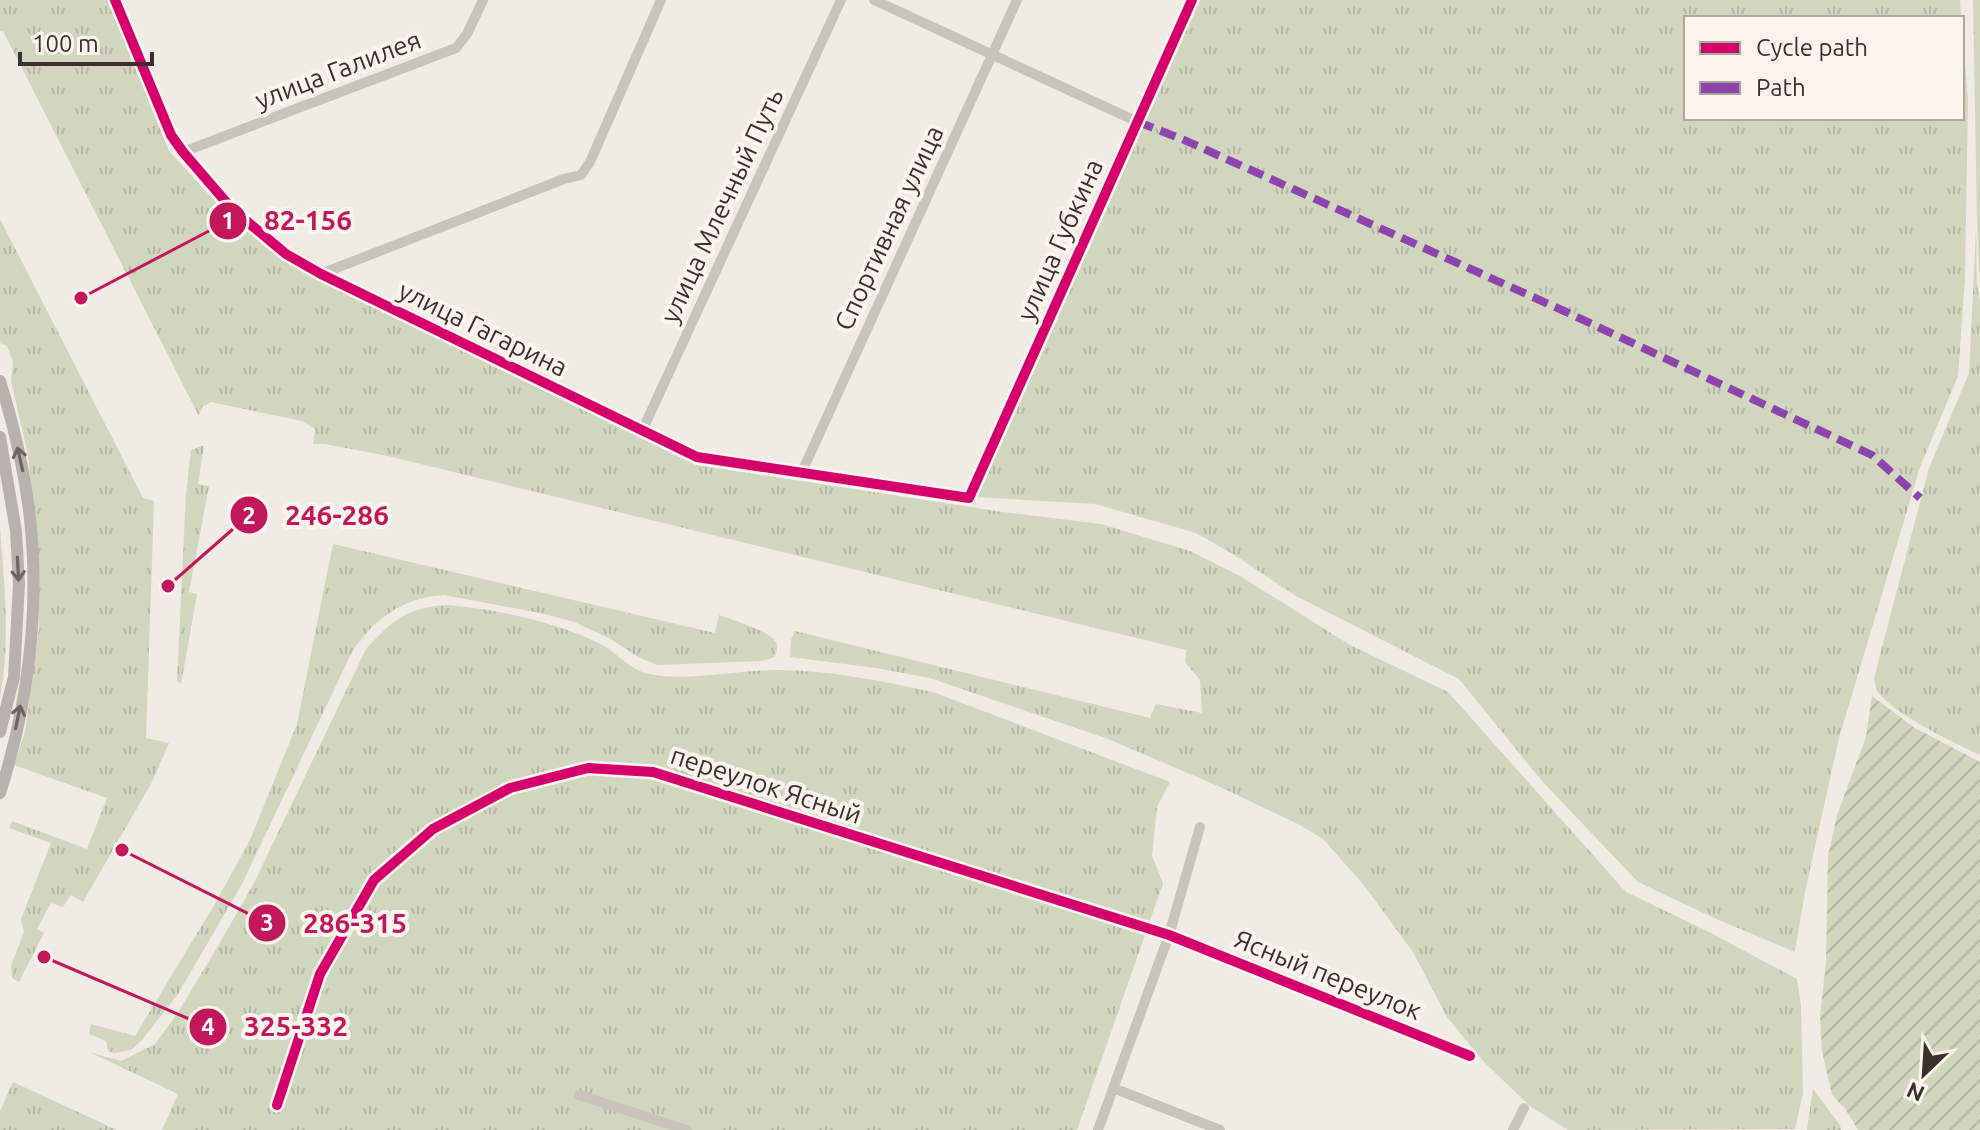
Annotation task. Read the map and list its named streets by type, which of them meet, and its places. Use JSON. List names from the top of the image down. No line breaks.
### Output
{"streets":{"street":["улица Галилея","улица Млечный Путь","Спортивная улица","улица Губкина","улица Гагарина","переулок Ясный","Ясный переулок"]},"crossings":[["улица Галилея","улица Гагарина"],["улица Млечный Путь","улица Гагарина"],["Спортивная улица","улица Гагарина"],["улица Губкина","улица Гагарина"],["переулок Ясный","Ясный переулок"]],"places":["82-156","246-286","286-315","325-332"],"legend":["Cycle path","Path"],"scale_bar":"100 m","north":"bottom left"}
